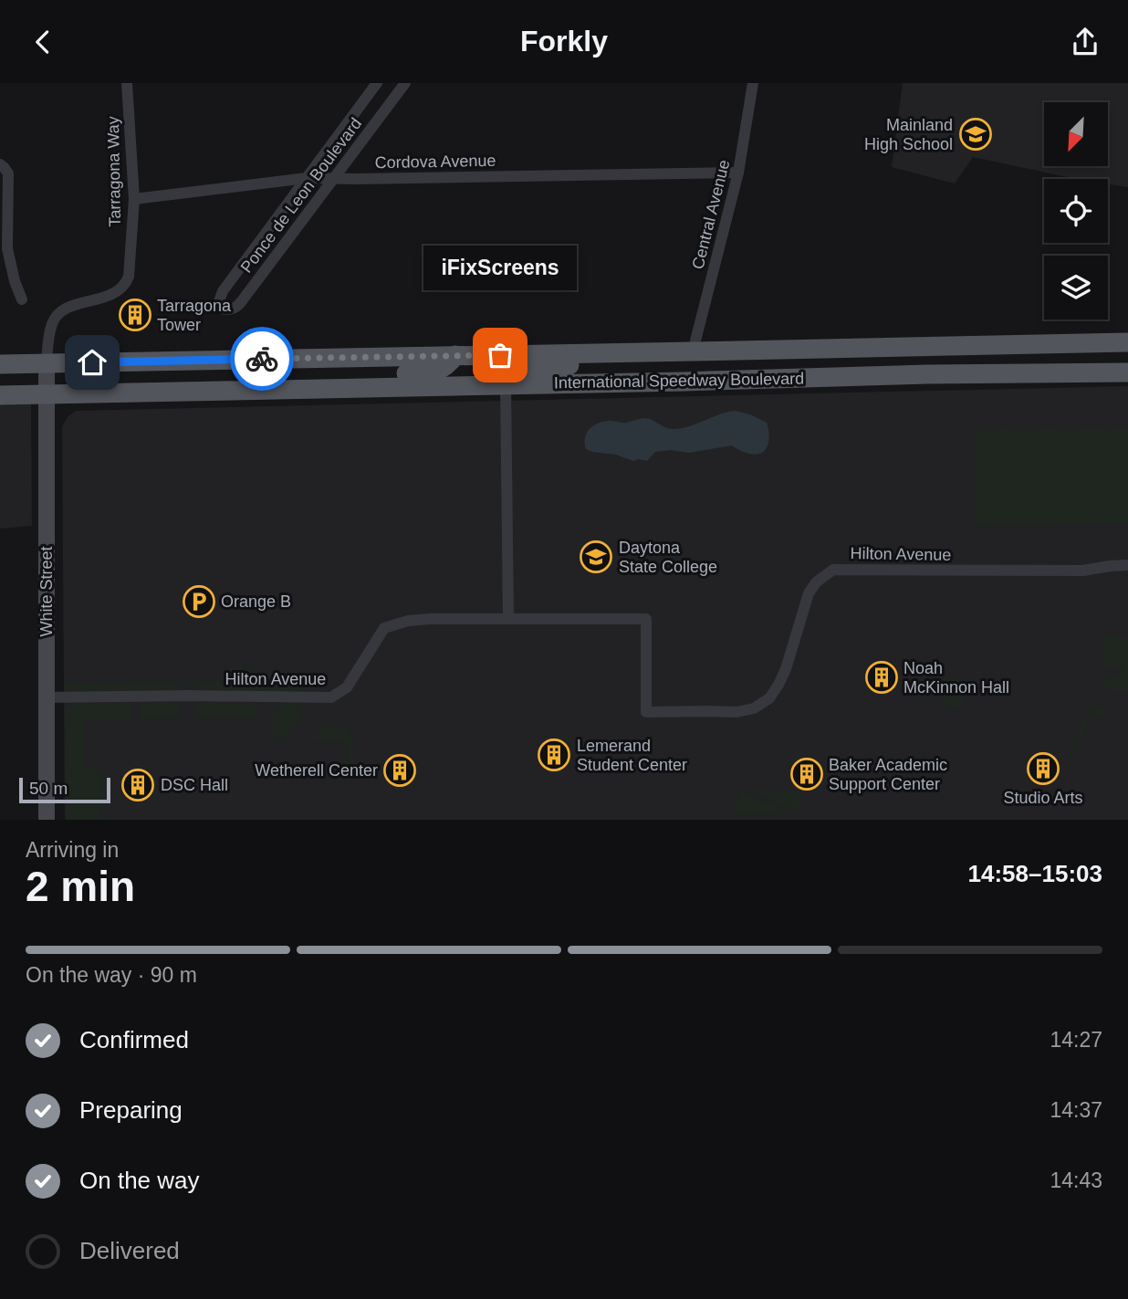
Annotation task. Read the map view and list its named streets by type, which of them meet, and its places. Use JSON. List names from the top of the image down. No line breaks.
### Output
{"streets":{"main road":["International Speedway Boulevard"],"street":["Cordova Avenue","Tarragona Way","Ponce de Leon Boulevard","Central Avenue","Hilton Avenue","White Street"]},"crossings":[["Cordova Avenue","Tarragona Way"],["Cordova Avenue","Ponce de Leon Boulevard"],["Cordova Avenue","Central Avenue"],["Tarragona Way","International Speedway Boulevard"],["Tarragona Way","White Street"],["Central Avenue","International Speedway Boulevard"],["International Speedway Boulevard","White Street"],["Hilton Avenue","White Street"]],"places":{"school or university":["Mainland High School","Daytona State College"],"building":["Tarragona Tower","Noah McKinnon Hall","Lemerand Student Center","Studio Arts","Wetherell Center","Baker Academic Support Center","DSC Hall"],"other":["iFixScreens"],"parking":["Orange B"]},"scale_bar":"50 m","north":"bottom left","page":{"header":"Forkly","bubble":"iFixScreens","scale":"50 m","heading":["2 min","Arriving in","14:58–15:03"],"bar":"On the way · 90 m","list":[["Confirmed","14:27"],["Preparing","14:37"],["On the way","14:43"],"Delivered"]}}
